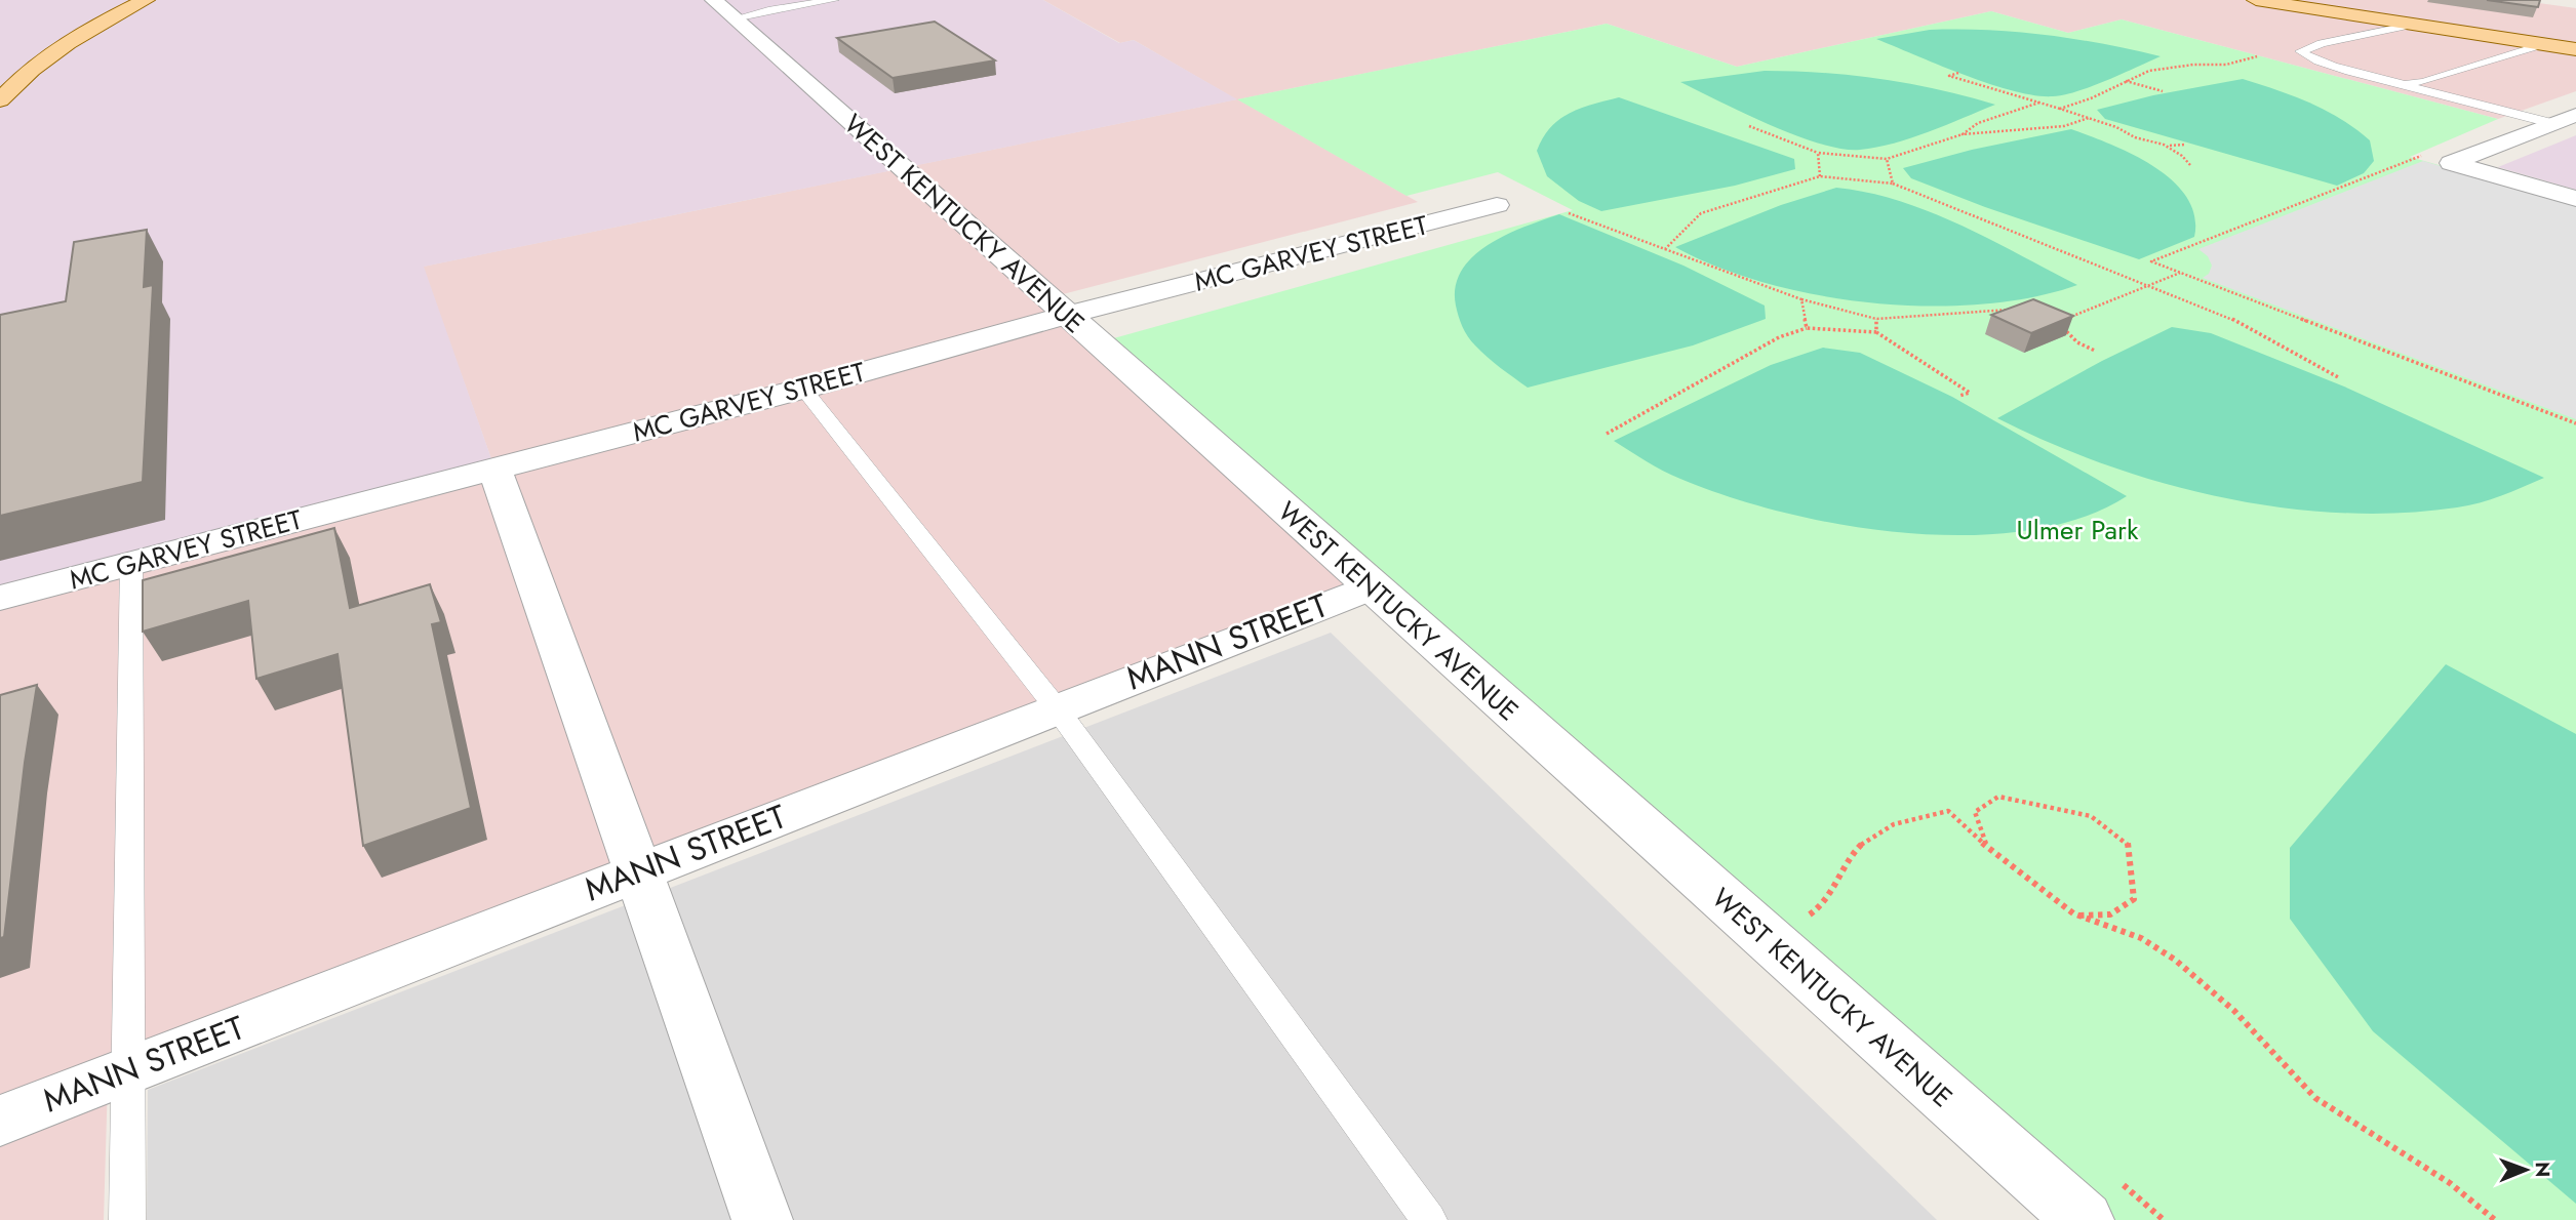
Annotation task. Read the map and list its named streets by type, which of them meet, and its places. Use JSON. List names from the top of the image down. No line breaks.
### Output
{"streets":{"street":["WEST KENTUCKY AVENUE","MC GARVEY STREET","MANN STREET"]},"crossings":[["WEST KENTUCKY AVENUE","MC GARVEY STREET"],["WEST KENTUCKY AVENUE","MANN STREET"]],"parks":["Ulmer Park"],"north":"right"}
